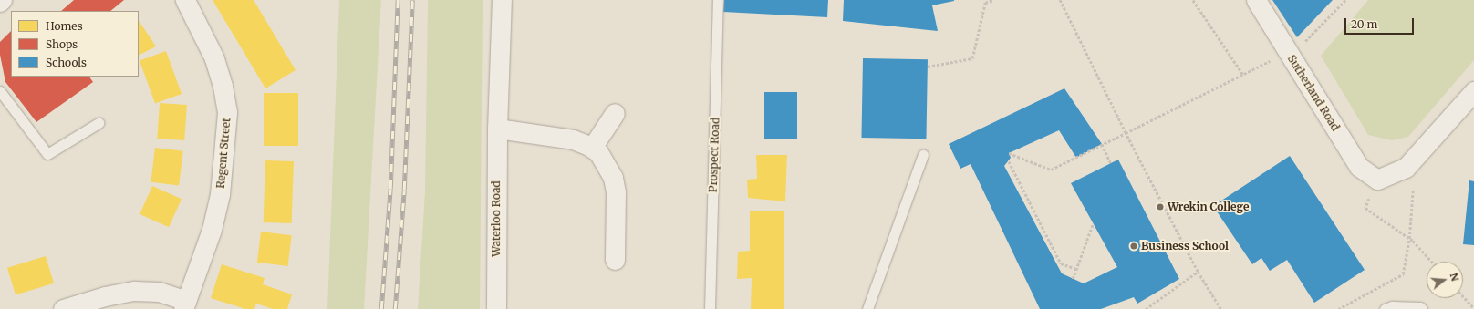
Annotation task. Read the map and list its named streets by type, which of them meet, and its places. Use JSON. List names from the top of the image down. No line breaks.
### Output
{"streets":{"street":["Sutherland Road","Regent Street","Waterloo Road"],"lane":["Prospect Road"]},"places":["Wrekin College","Business School"],"legend":["Homes","Shops","Schools"],"scale_bar":"20 m","north":"right"}
